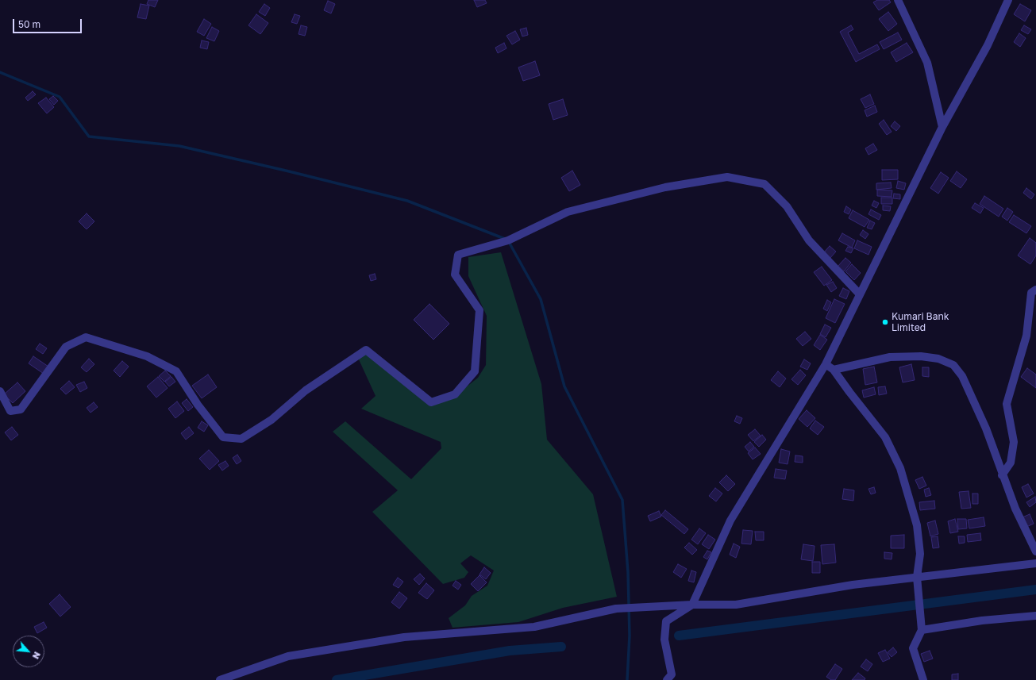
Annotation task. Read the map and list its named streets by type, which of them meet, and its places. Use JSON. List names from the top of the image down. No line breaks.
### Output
{"places":["Kumari Bank Limited"],"scale_bar":"50 m","north":"bottom right"}
